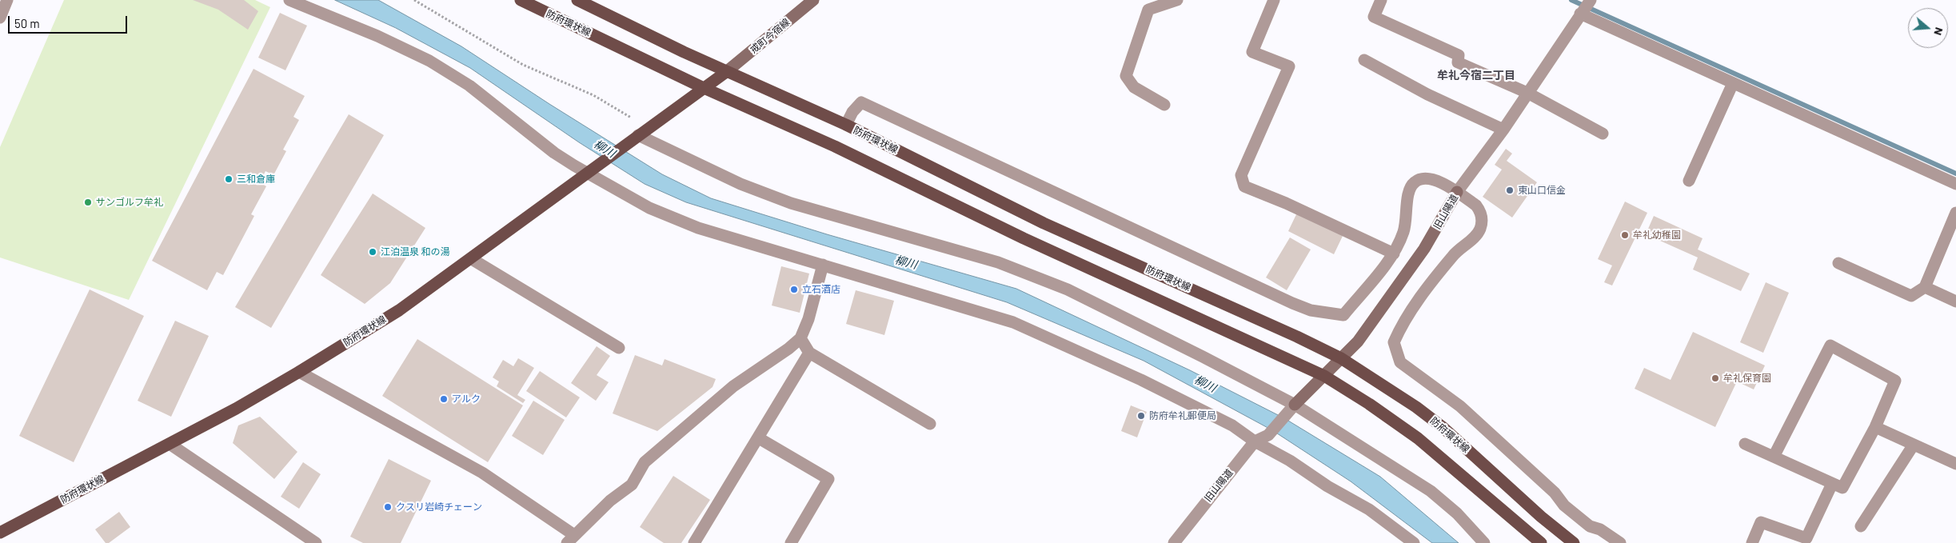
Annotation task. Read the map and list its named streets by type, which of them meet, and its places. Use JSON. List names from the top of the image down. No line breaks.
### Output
{"streets":{"main road":["防府環状線"],"street":["戒町今宿線","旧山陽道"]},"crossings":[["防府環状線","戒町今宿線"],["防府環状線","旧山陽道"]],"districts":["牟礼今宿二丁目"],"water":["柳川"],"places":["三和倉庫","東山口信金","サンゴルフ牟礼","牟礼幼稚園","江泊温泉 和の湯","立石酒店","牟礼保育園","アルク","防府牟礼郵便局","クスリ岩崎チェーン"],"scale_bar":"50 m","north":"right"}
